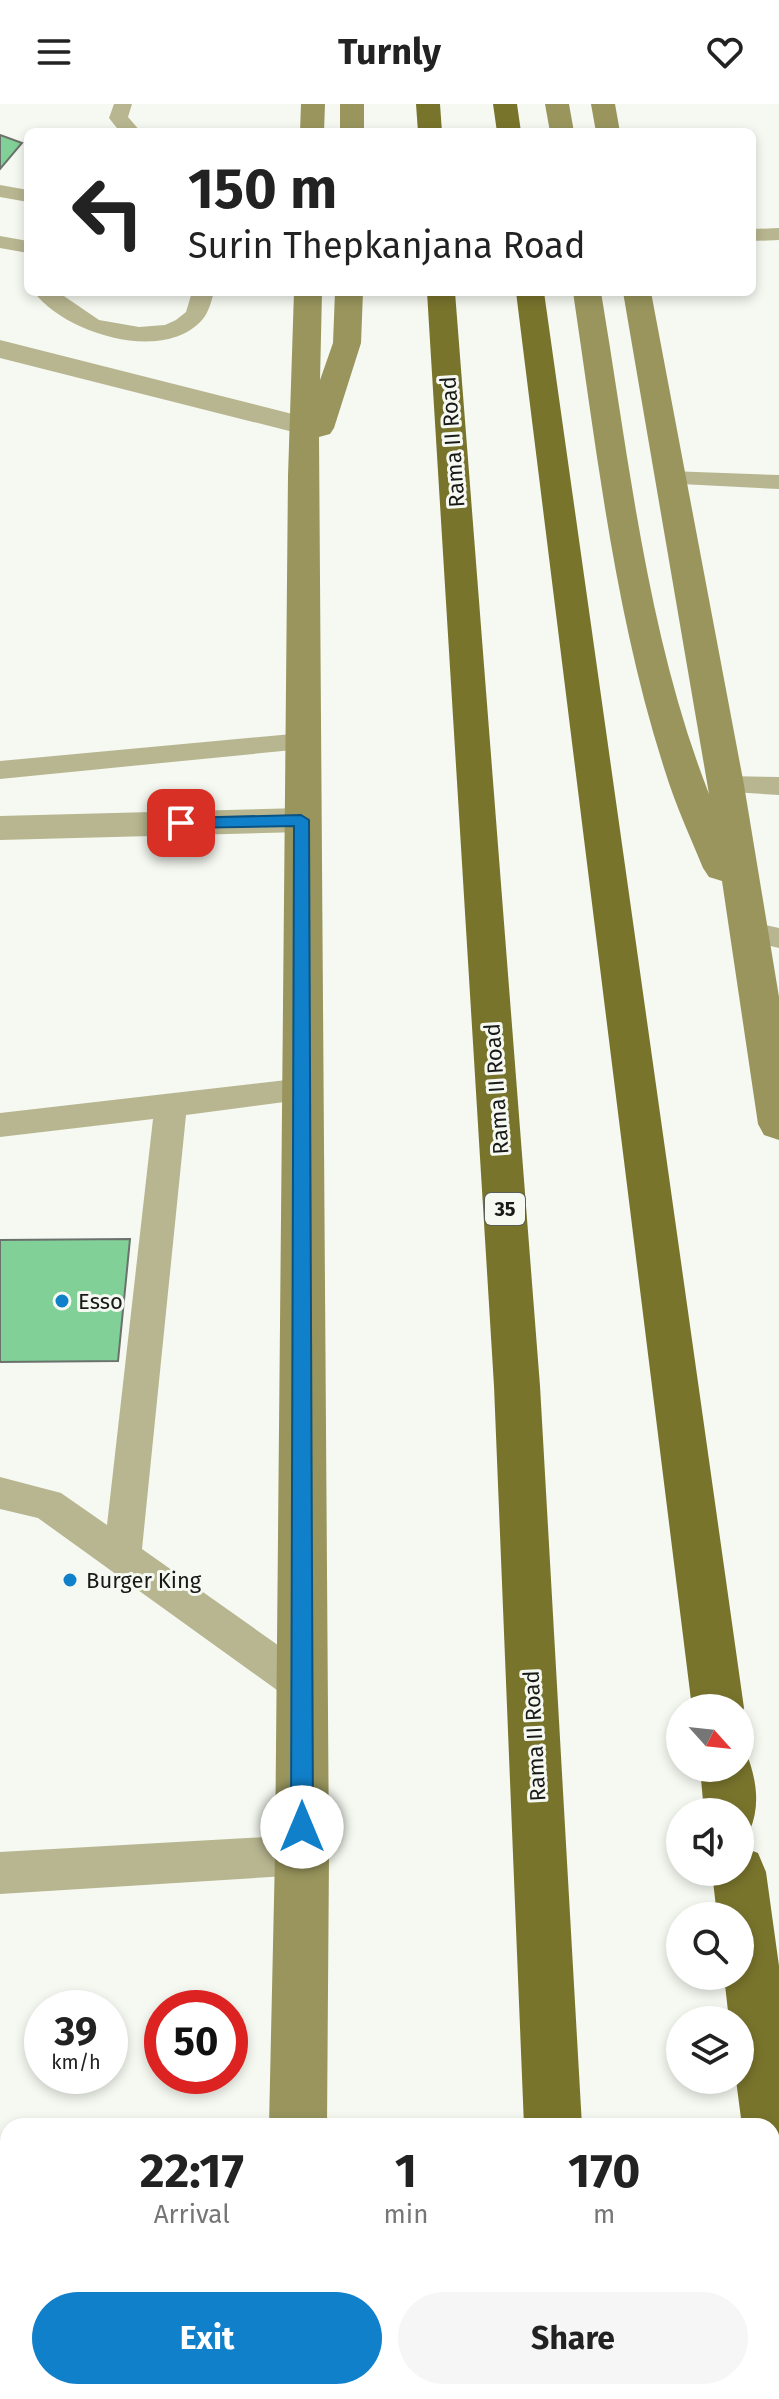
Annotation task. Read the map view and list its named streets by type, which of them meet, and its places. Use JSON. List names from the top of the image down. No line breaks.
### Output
{"streets":{"highway":["Rama II Road","35"]},"places":["Esso","Burger King"],"north":"bottom right","page":{"header":"Turnly","turn":["150 m","Surin Thepkanjana Road"],"speed":"39 km/h","limit":"50","eta":["22:17","Arrival","1","min","170","m"],"buttons":["Exit","Share"]}}
